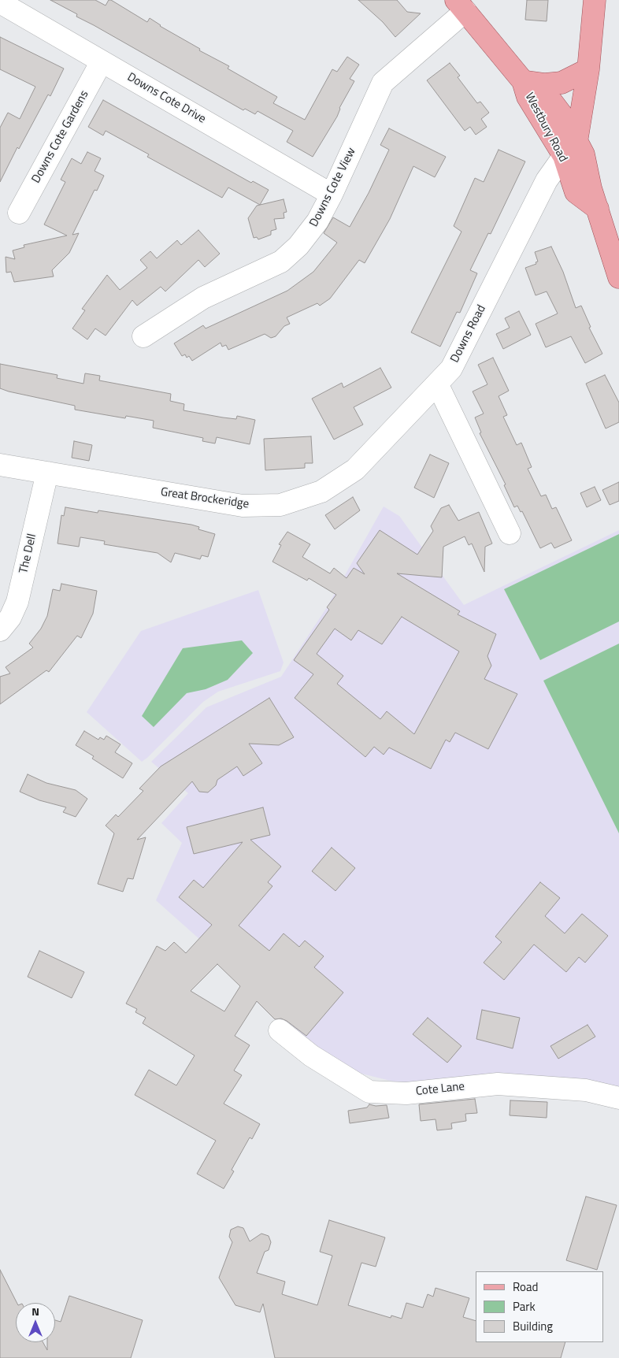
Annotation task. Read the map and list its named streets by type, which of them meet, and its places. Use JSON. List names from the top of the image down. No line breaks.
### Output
{"streets":{"main road":["Westbury Road"],"street":["Downs Cote Drive","Downs Cote Gardens","Downs Cote View","Downs Road","Great Brockeridge","The Dell","Cote Lane"]},"crossings":[["Downs Cote Drive","Downs Cote Gardens"],["Downs Cote Drive","Downs Cote View"],["Westbury Road","Downs Road"],["Downs Road","Great Brockeridge"],["Great Brockeridge","The Dell"]],"legend":["Road","Park","Building"],"north":"top"}
